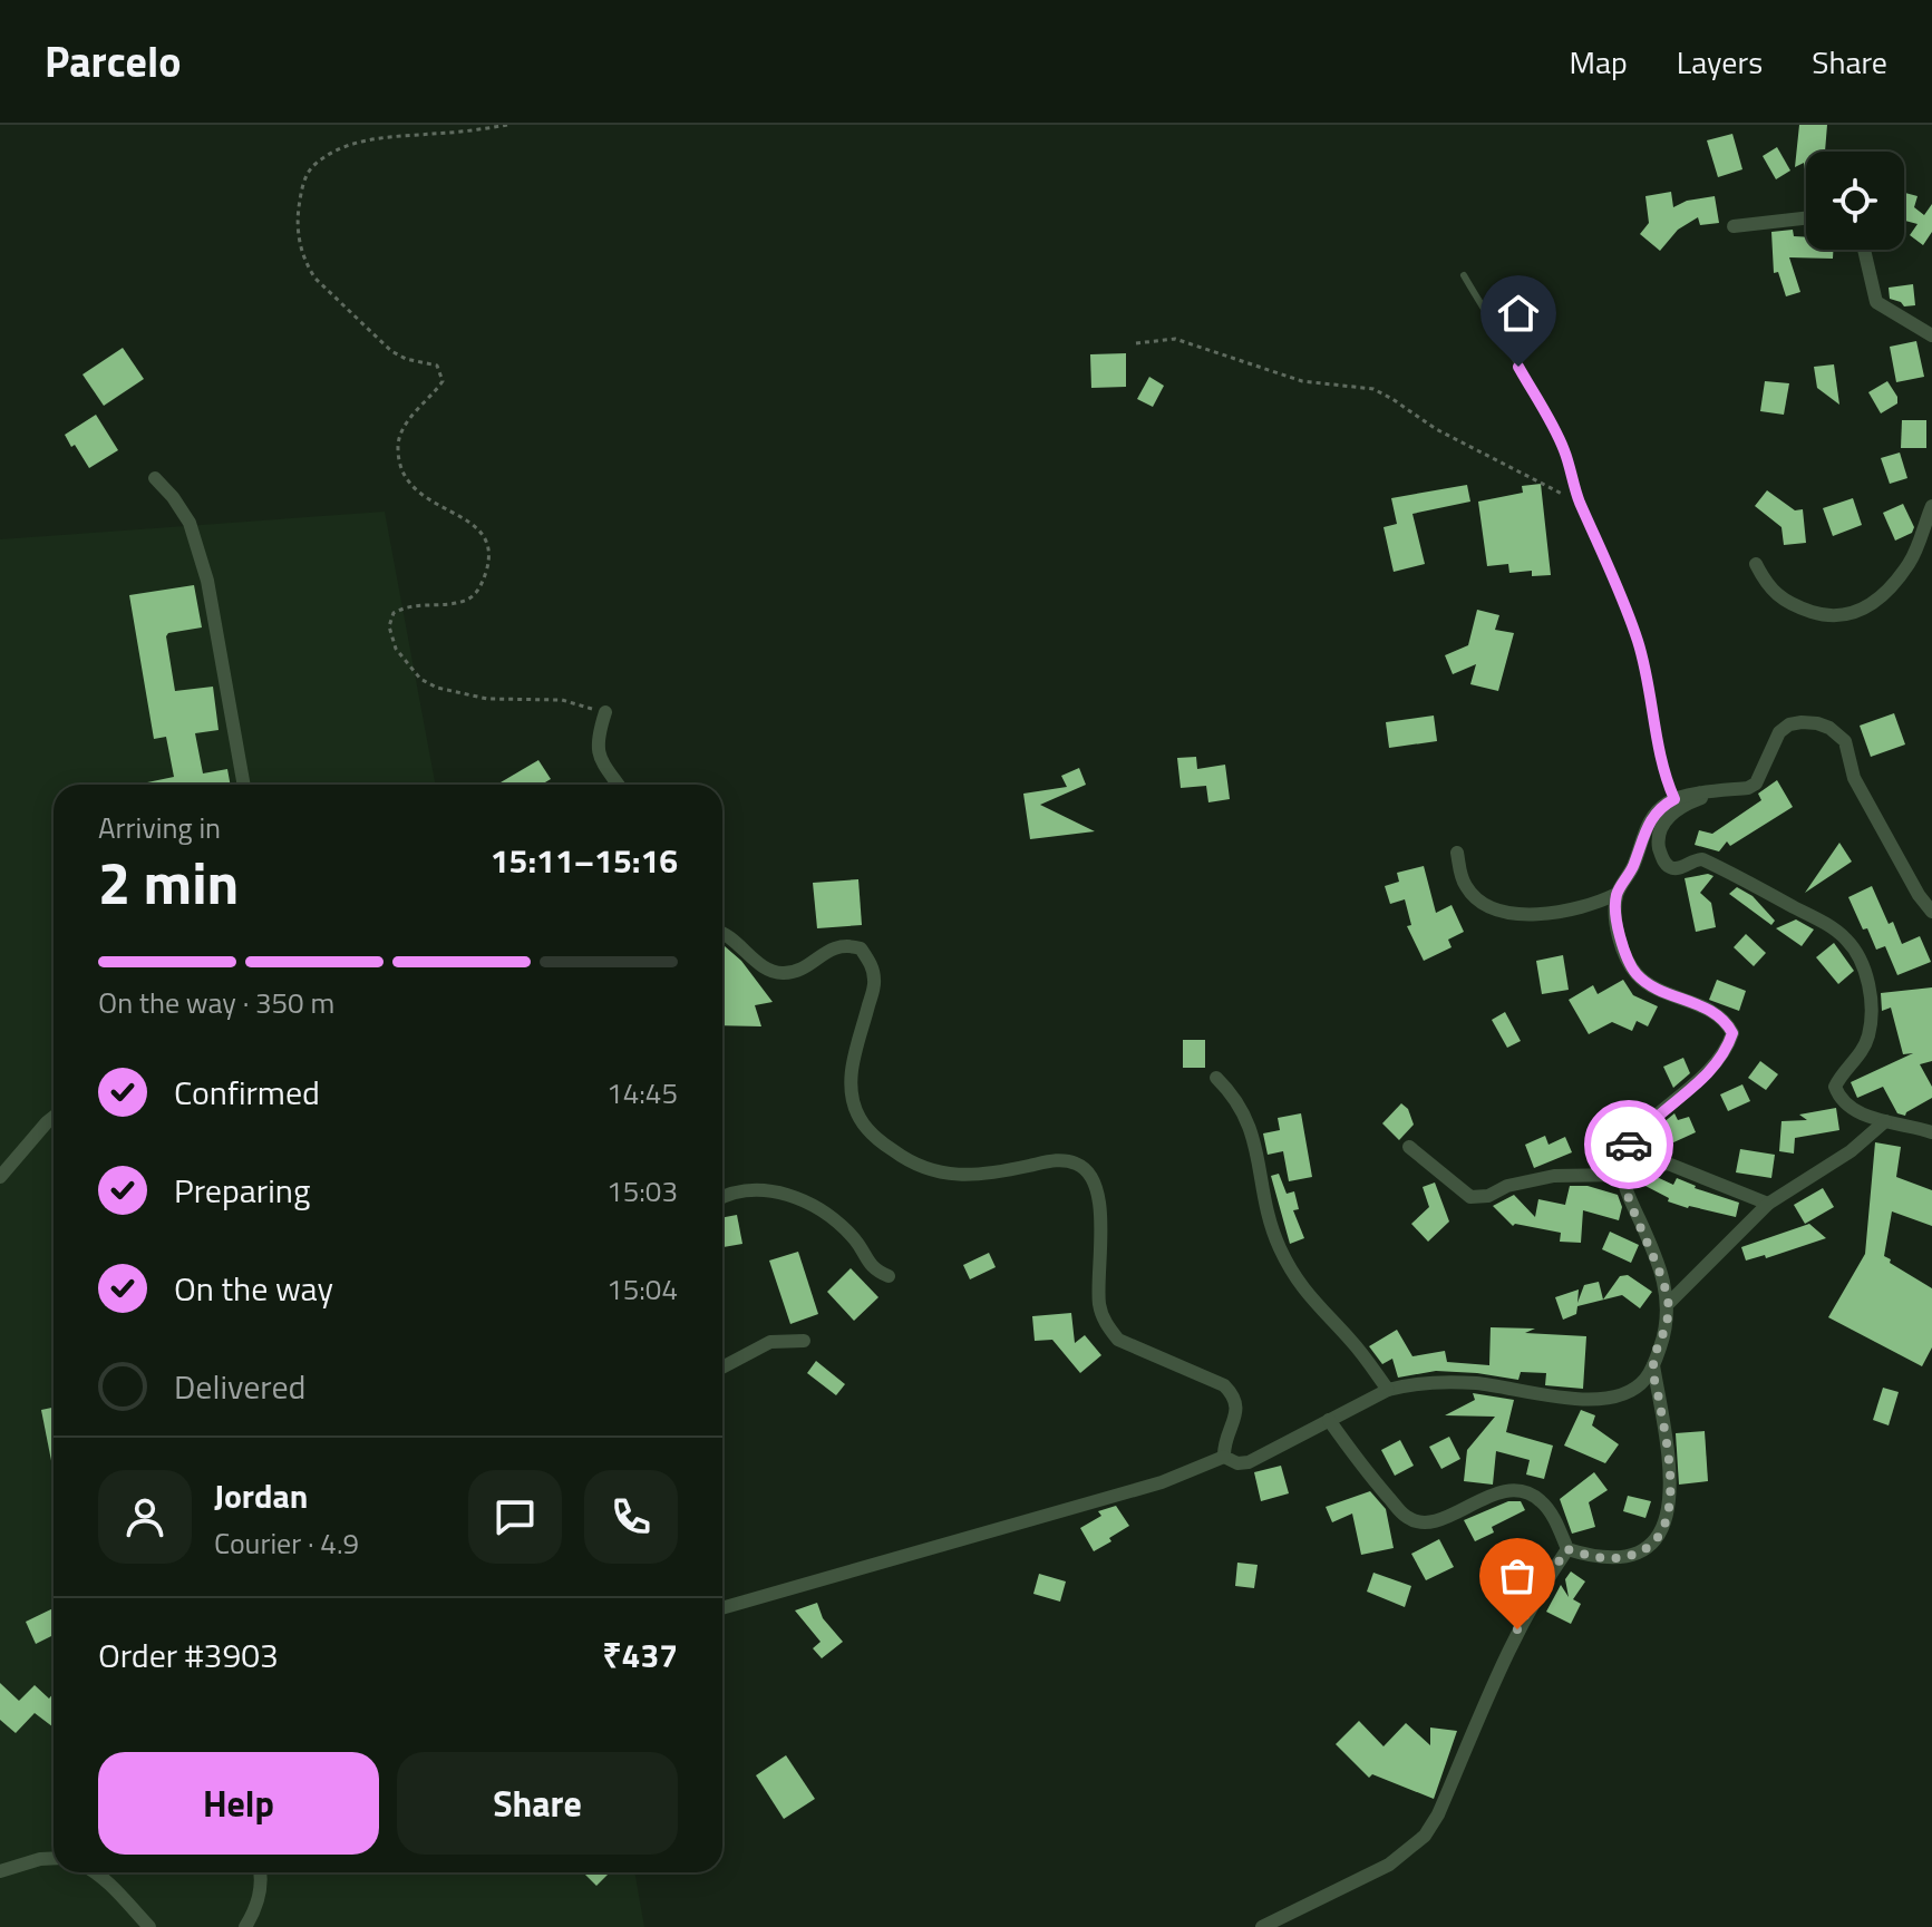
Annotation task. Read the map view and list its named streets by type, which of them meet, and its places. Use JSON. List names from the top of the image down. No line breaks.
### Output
{"page":{"header":"Parcelo","nav":["Map","Layers","Share"],"heading":["2 min","Arriving in","15:11–15:16"],"panel":["Jordan","Courier · 4.9","Order #3903","₹437"],"bar":"On the way · 350 m","list":[["Confirmed","14:45"],["Preparing","15:03"],["On the way","15:04"],"Delivered"],"buttons":["Help","Share"]}}
